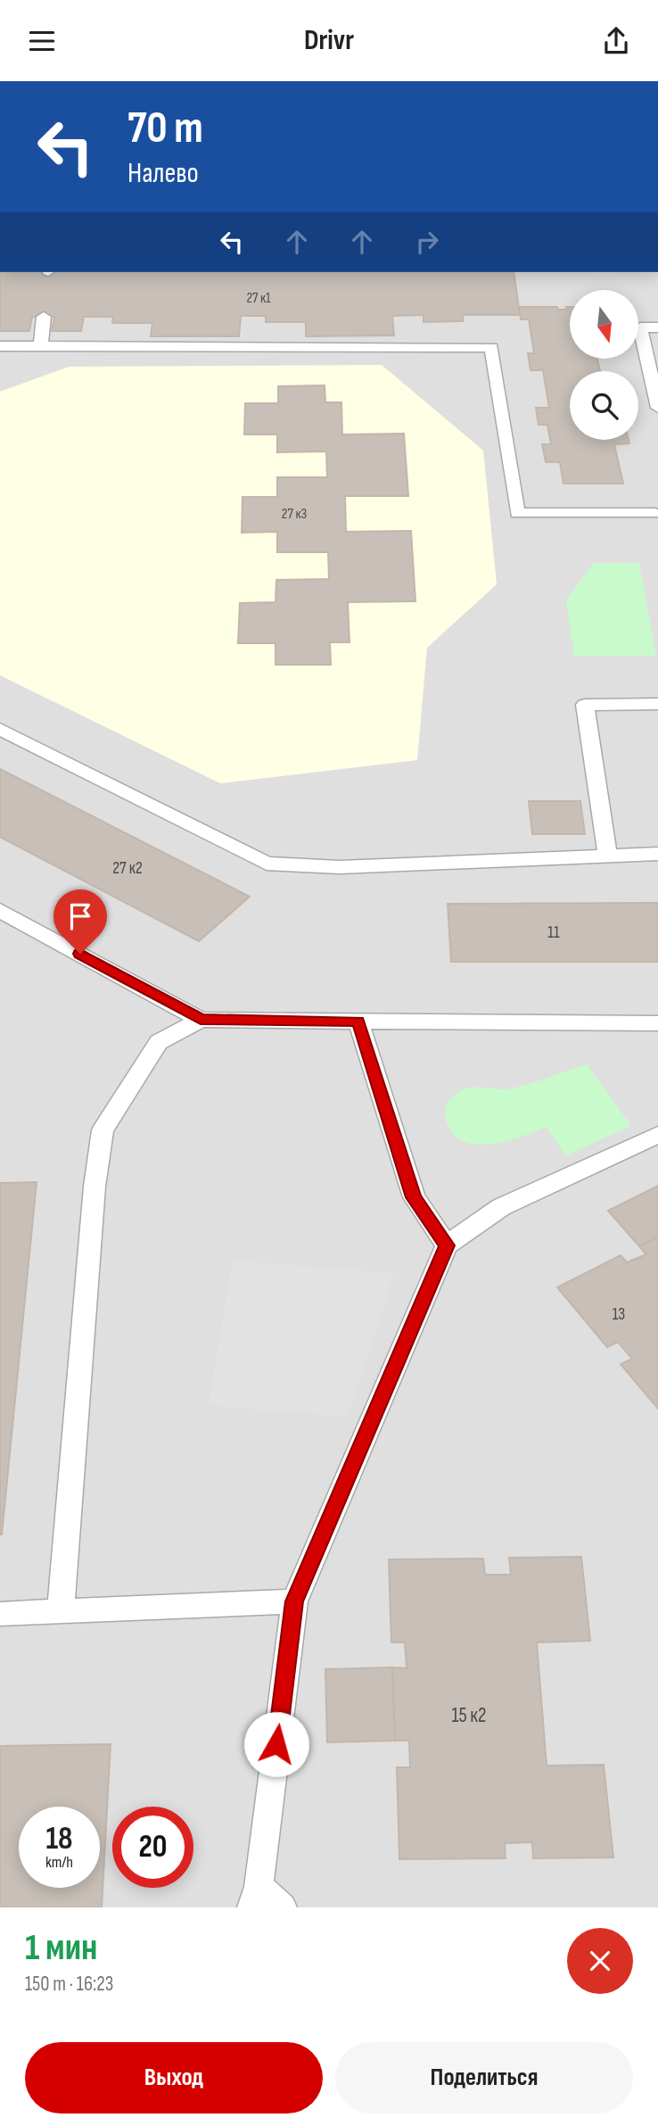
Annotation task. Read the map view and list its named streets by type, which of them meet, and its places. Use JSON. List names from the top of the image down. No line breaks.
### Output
{"house_numbers":["27 к1","27 к3","27 к2","11","13","15 к2"],"north":"bottom","page":{"header":"Drivr","turn":["70 m","Налево"],"speed":"18 km/h","limit":"20","heading":["1 мин","150 m · 16:23"],"buttons":["Выход","Поделиться"]}}
